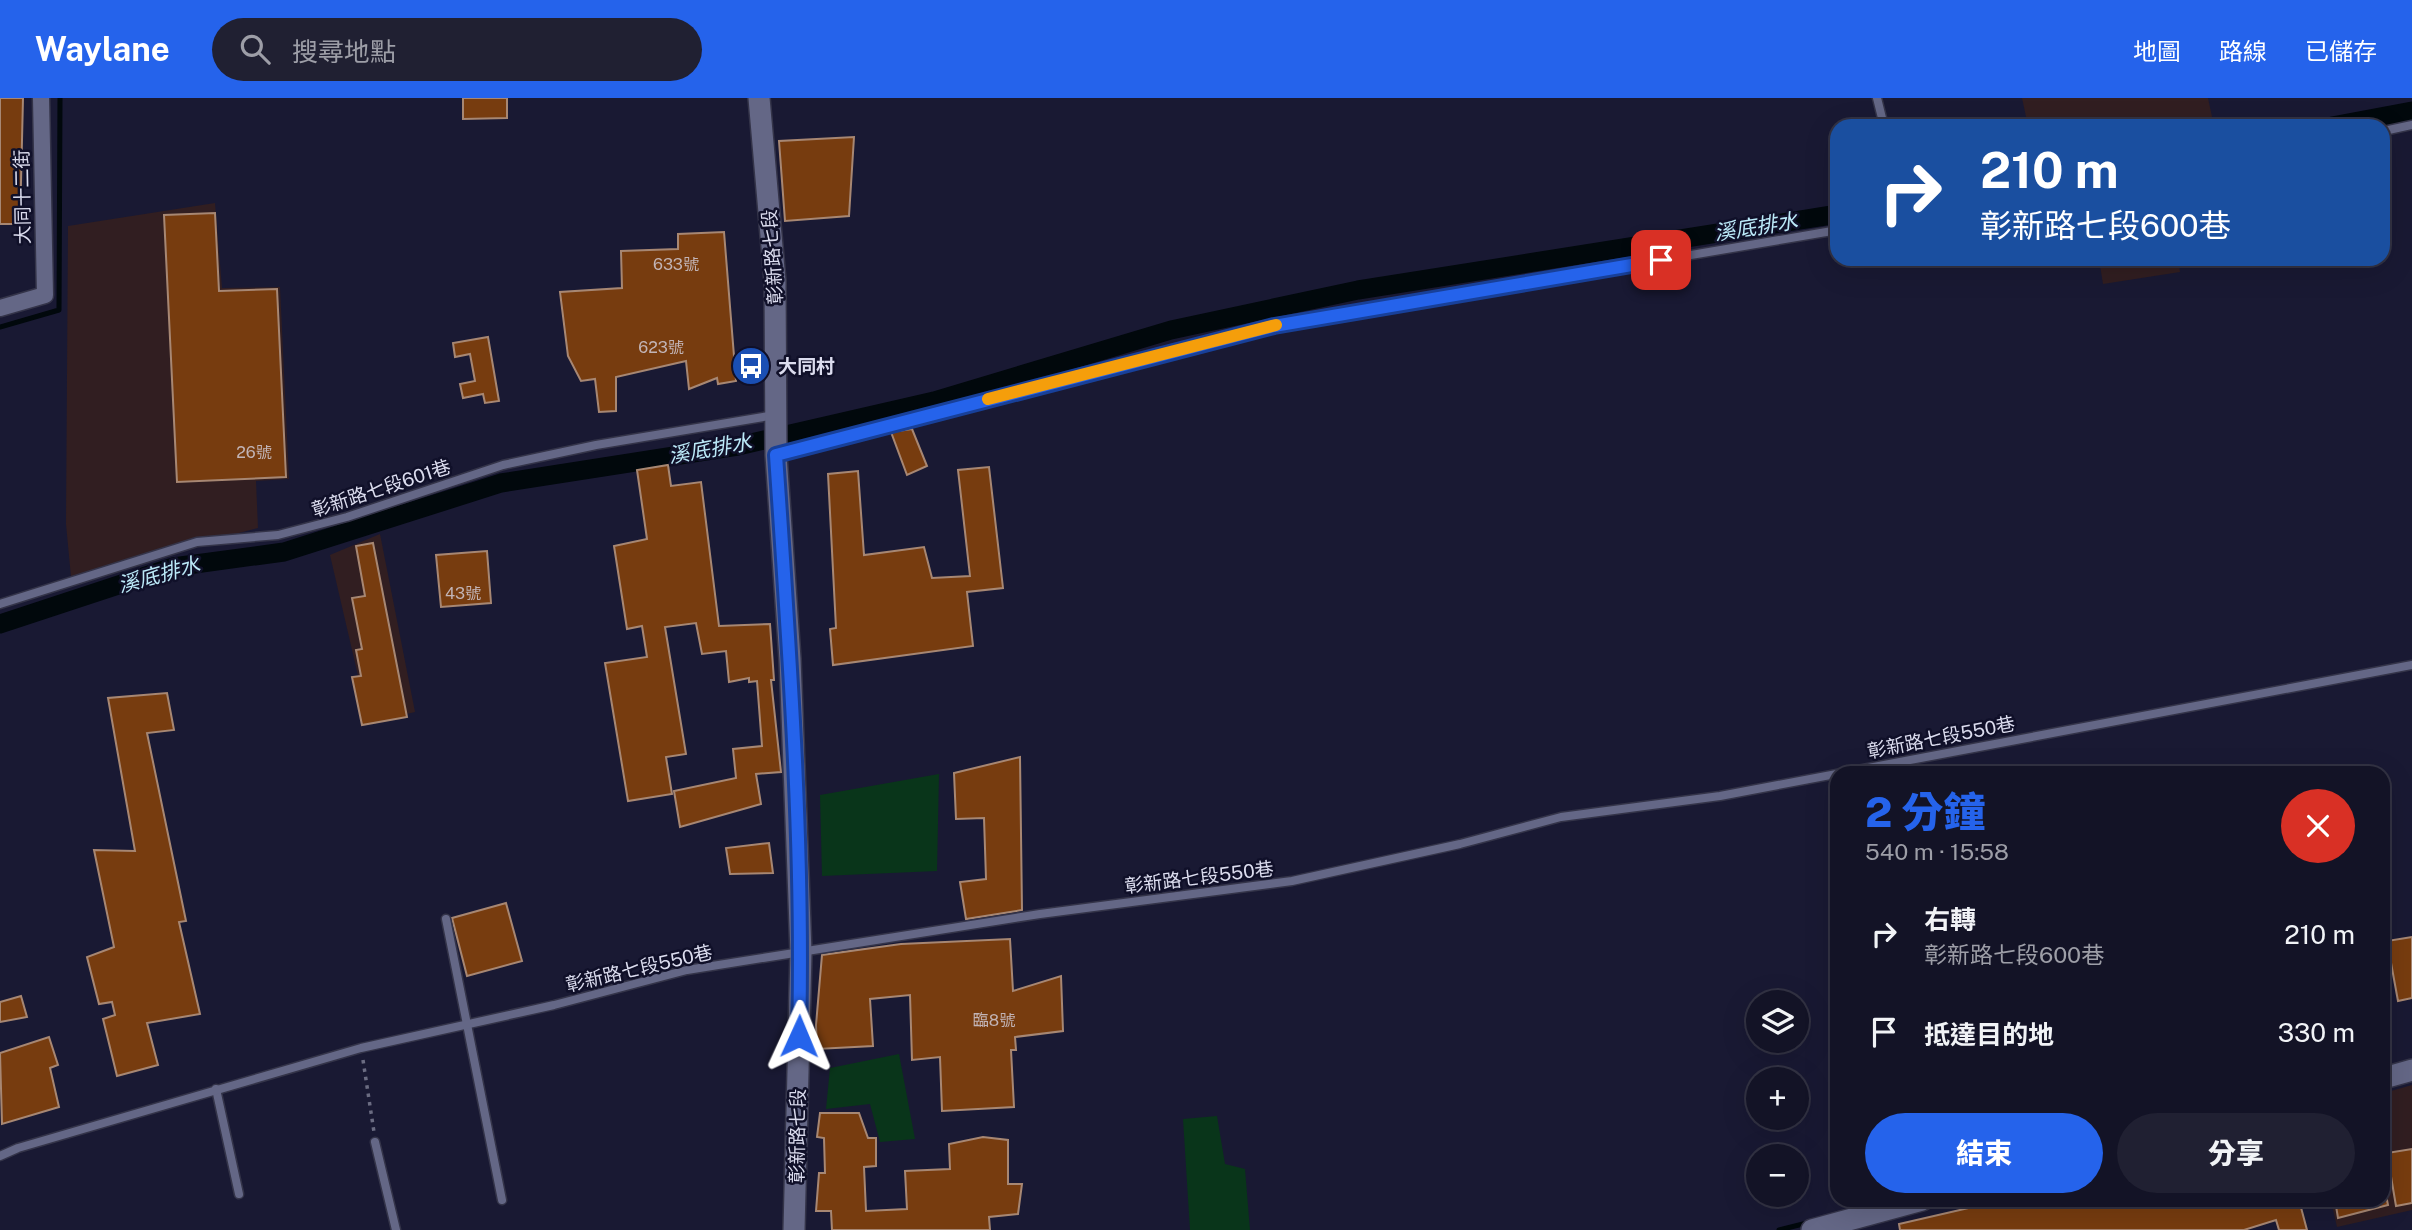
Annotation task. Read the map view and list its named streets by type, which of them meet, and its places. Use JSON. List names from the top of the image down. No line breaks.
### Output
{"streets":{"street":["大同十二街","彰新路七段"],"lane":["彰新路七段601巷","彰新路七段550巷"]},"crossings":[["彰新路七段","彰新路七段601巷"],["彰新路七段","彰新路七段550巷"]],"water":["溪底排水"],"places":{"bus stop":["大同村"]},"house_numbers":["633號","623號","26號","43號","臨8號"],"page":{"header":"Waylane","search":"搜尋地點","nav":["地圖","路線","已儲存"],"turn":["210 m","彰新路七段600巷"],"heading":["2 分鐘","540 m · 15:58"],"list":[{"name":"右轉","note":"彰新路七段600巷","value":"210 m"},{"name":"抵達目的地","value":"330 m"}],"map_buttons":["+","−"],"buttons":["結束","分享"]}}
